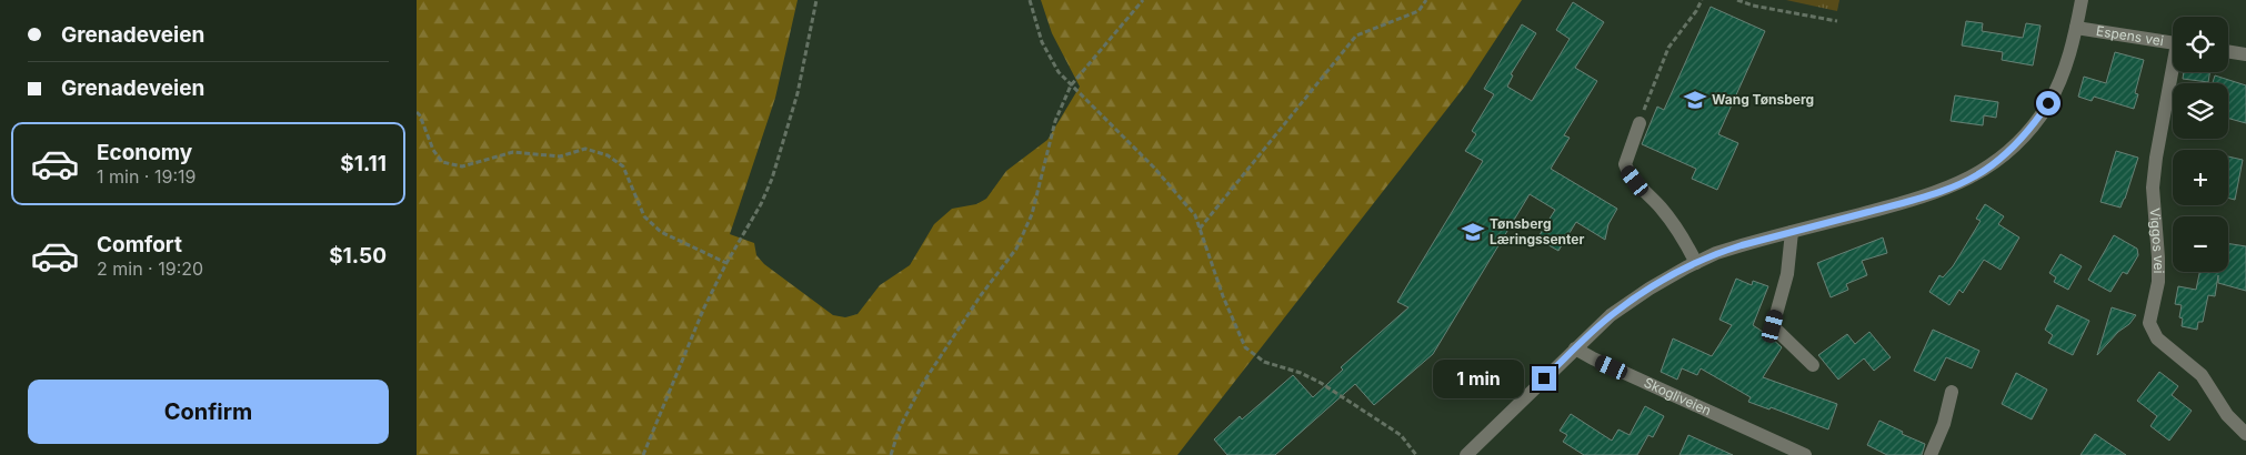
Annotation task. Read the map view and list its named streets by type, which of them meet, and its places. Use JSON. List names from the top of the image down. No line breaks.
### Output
{"streets":{"street":["Espens vei","Viggos vei","Skogliveien"]},"places":{"school or university":["Wang Tønsberg","Tønsberg Læringssenter"]},"page":{"banner":["Grenadeveien","Grenadeveien"],"map_buttons":["+","−"],"list":[{"name":"Economy","note":"1 min · 19:19","value":"$1.11"},{"name":"Comfort","note":"2 min · 19:20","value":"$1.50"}],"bubble":"1 min","buttons":"Confirm"}}
